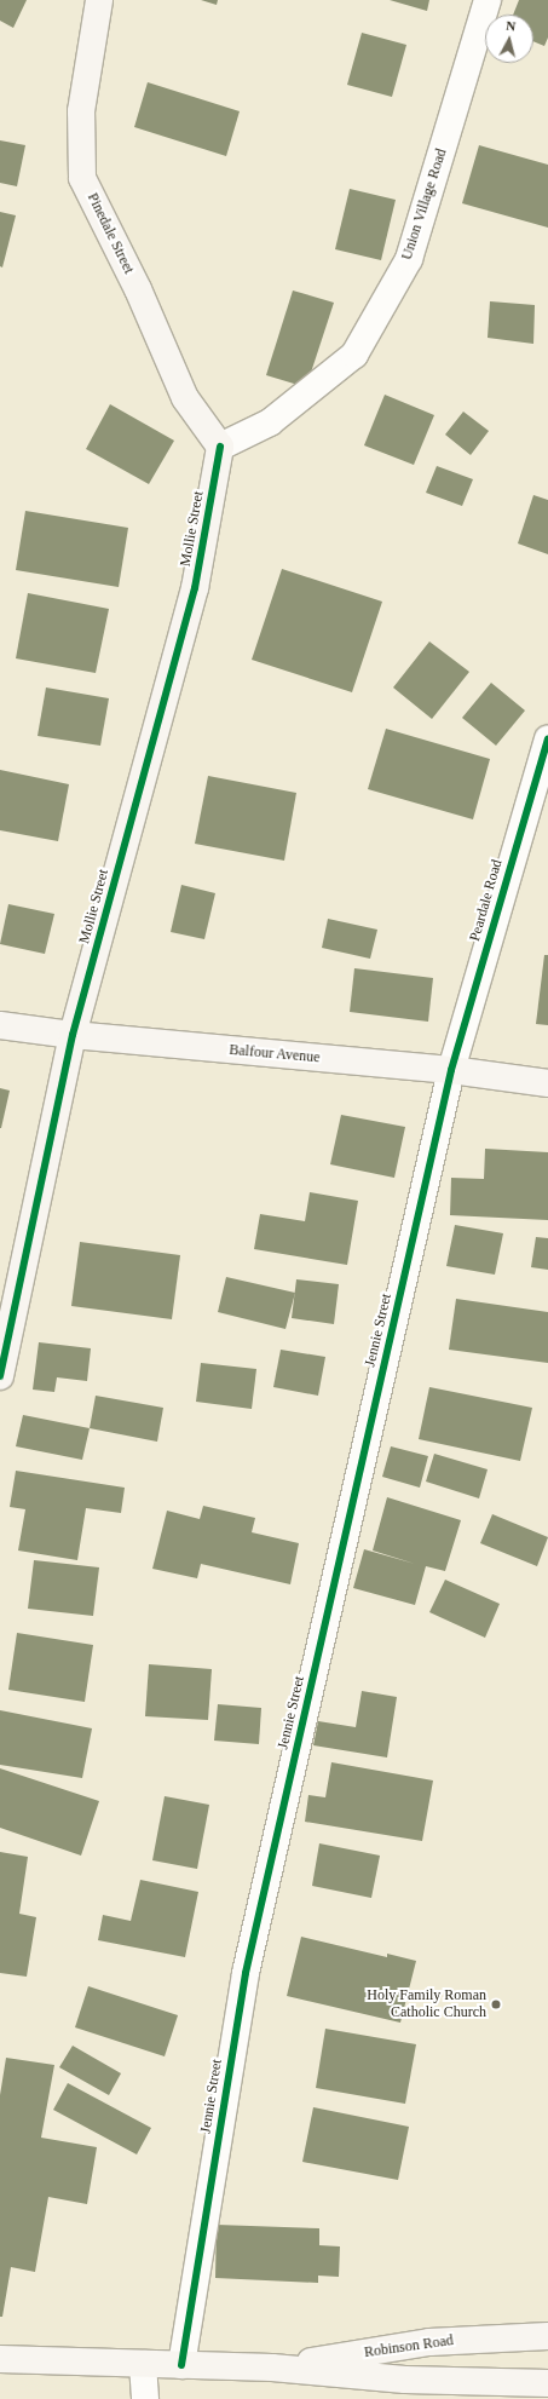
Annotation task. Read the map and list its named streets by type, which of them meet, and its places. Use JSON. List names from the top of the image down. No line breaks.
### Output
{"streets":{"street":["Union Village Road","Pinedale Street","Mollie Street","Peardale Road","Balfour Avenue","Jennie Street","Robinson Road"]},"crossings":[["Union Village Road","Pinedale Street"],["Union Village Road","Mollie Street"],["Pinedale Street","Mollie Street"],["Mollie Street","Balfour Avenue"],["Peardale Road","Balfour Avenue"],["Peardale Road","Jennie Street"],["Balfour Avenue","Jennie Street"],["Jennie Street","Robinson Road"]],"places":["Holy Family Roman Catholic Church"],"north":"top"}
